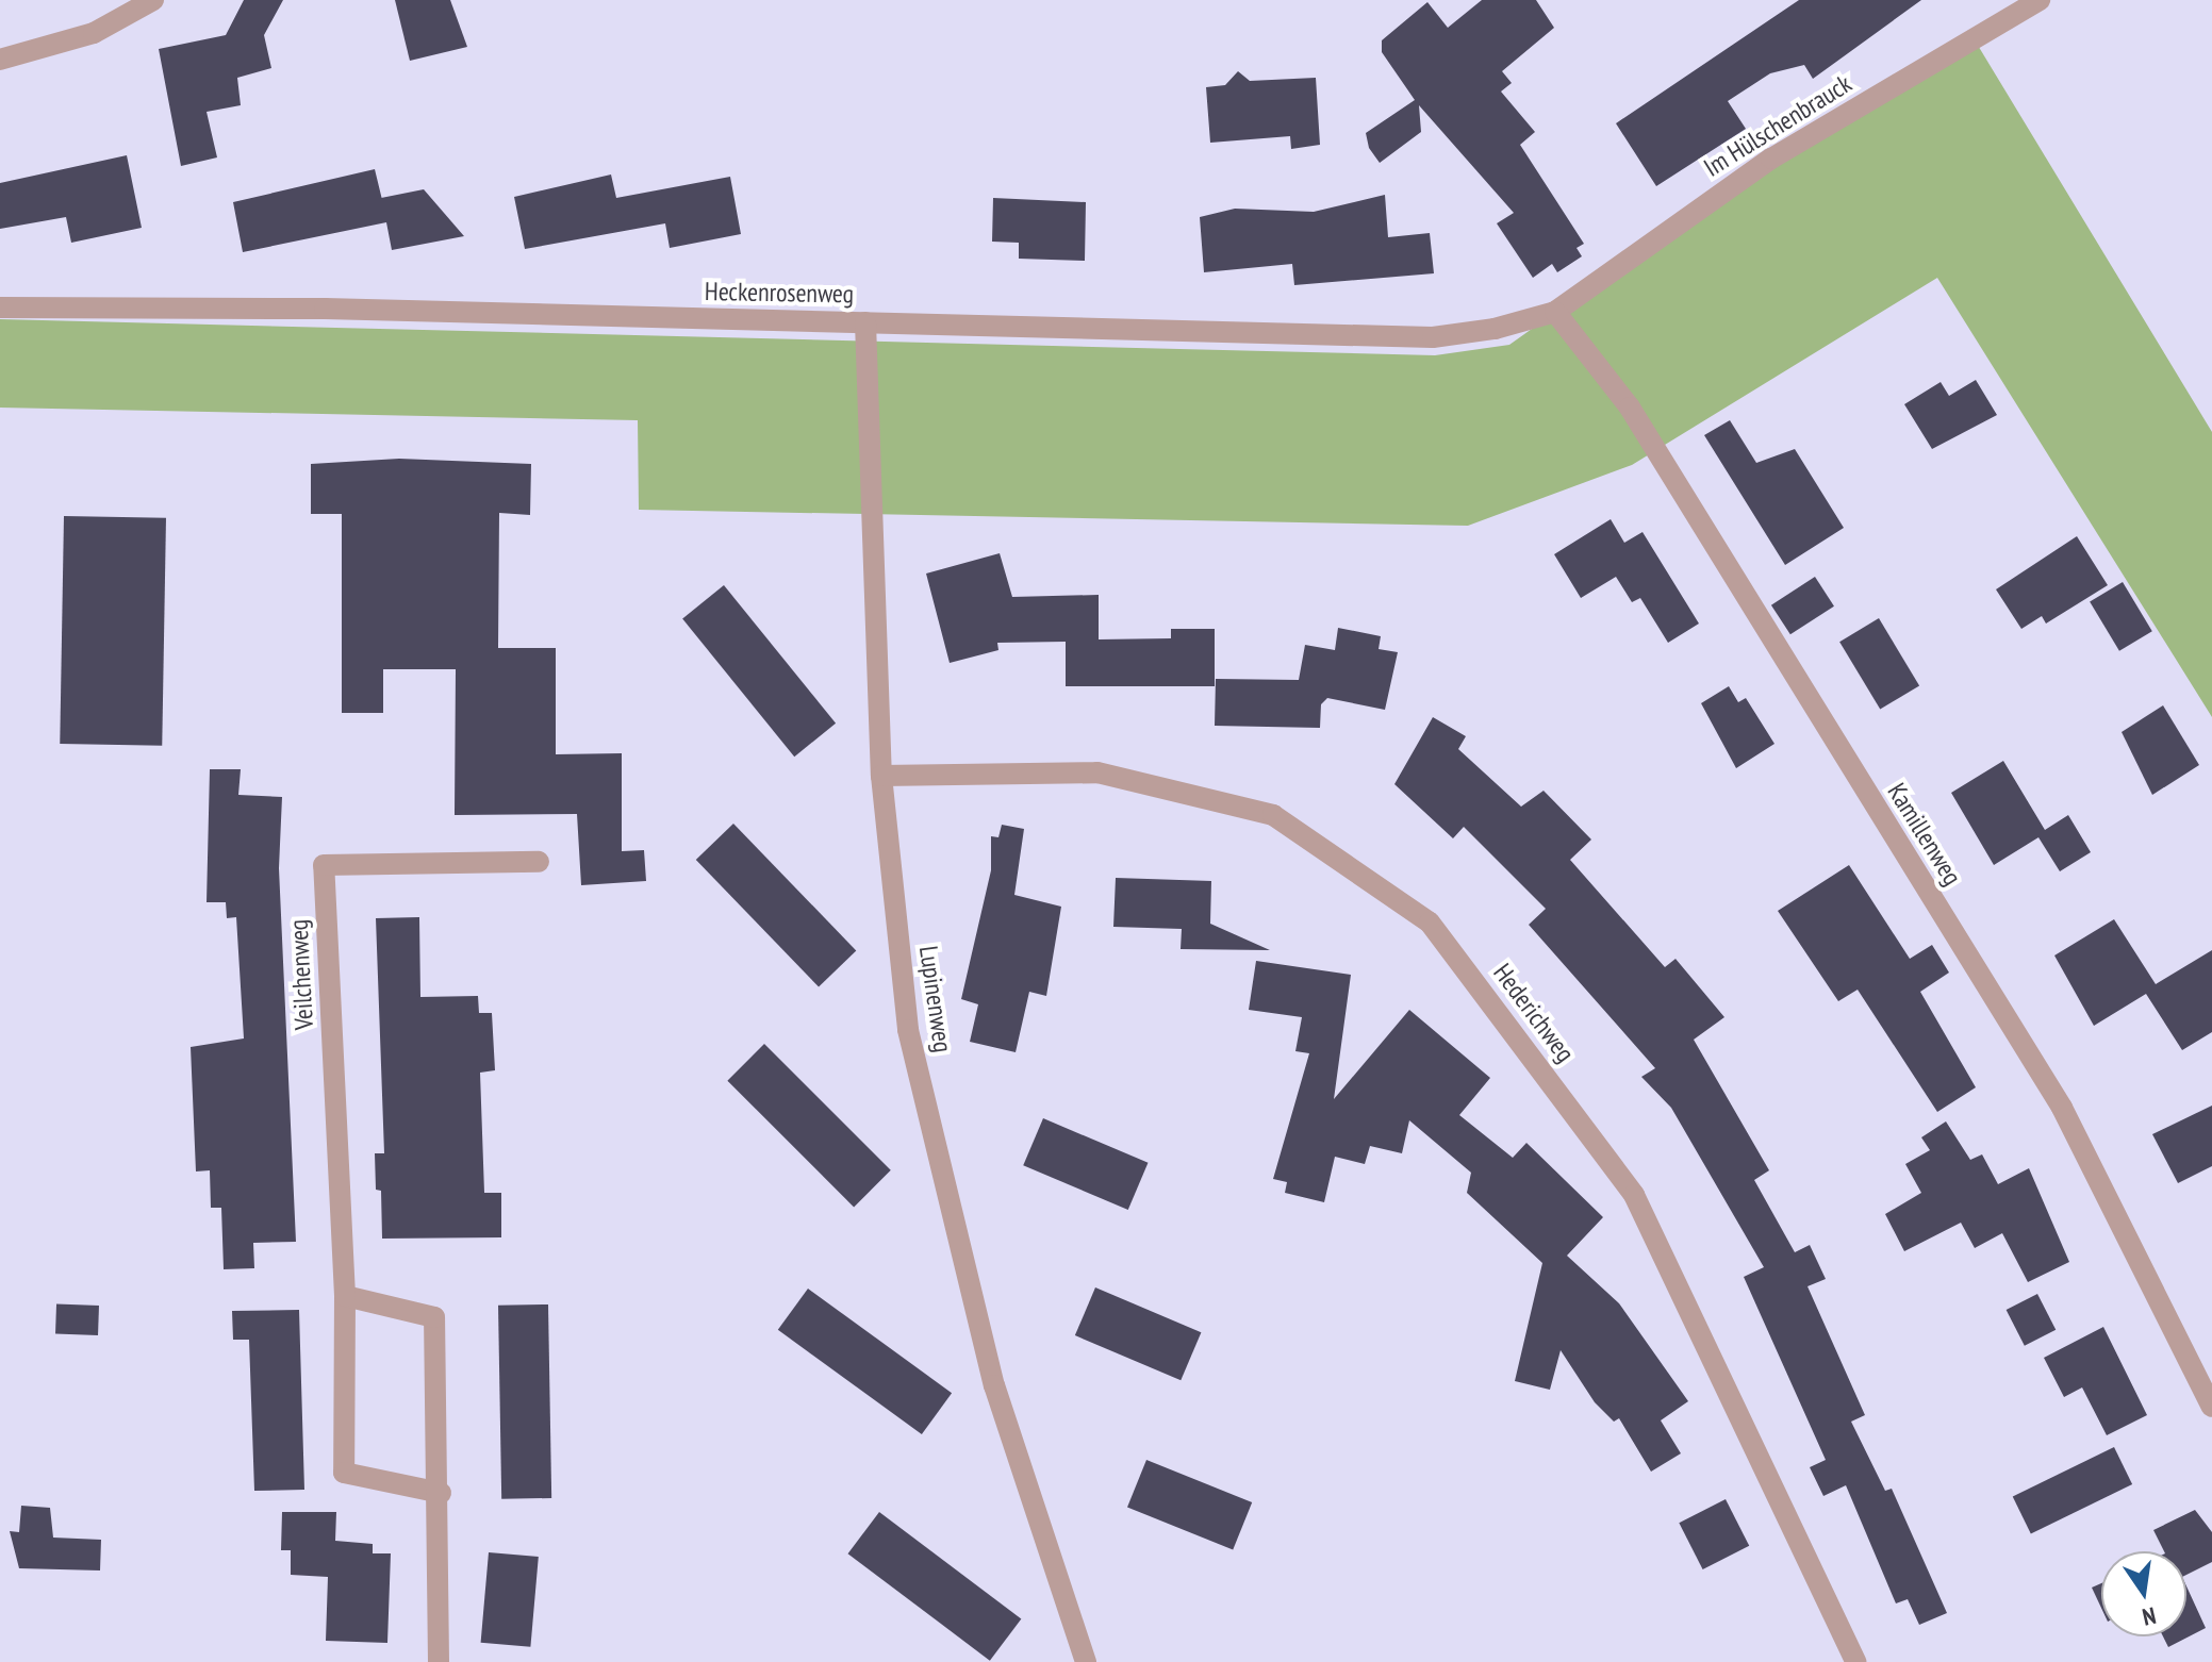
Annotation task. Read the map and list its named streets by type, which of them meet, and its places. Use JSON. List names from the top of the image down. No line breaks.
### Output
{"streets":{"street":["Im Hülschenbrauck","Heckenrosenweg","Kamillenweg","Veilchenweg","Lupinenweg","Hederichweg"]},"crossings":[["Im Hülschenbrauck","Heckenrosenweg"],["Im Hülschenbrauck","Kamillenweg"],["Heckenrosenweg","Kamillenweg"],["Heckenrosenweg","Lupinenweg"],["Lupinenweg","Hederichweg"]],"north":"bottom"}
